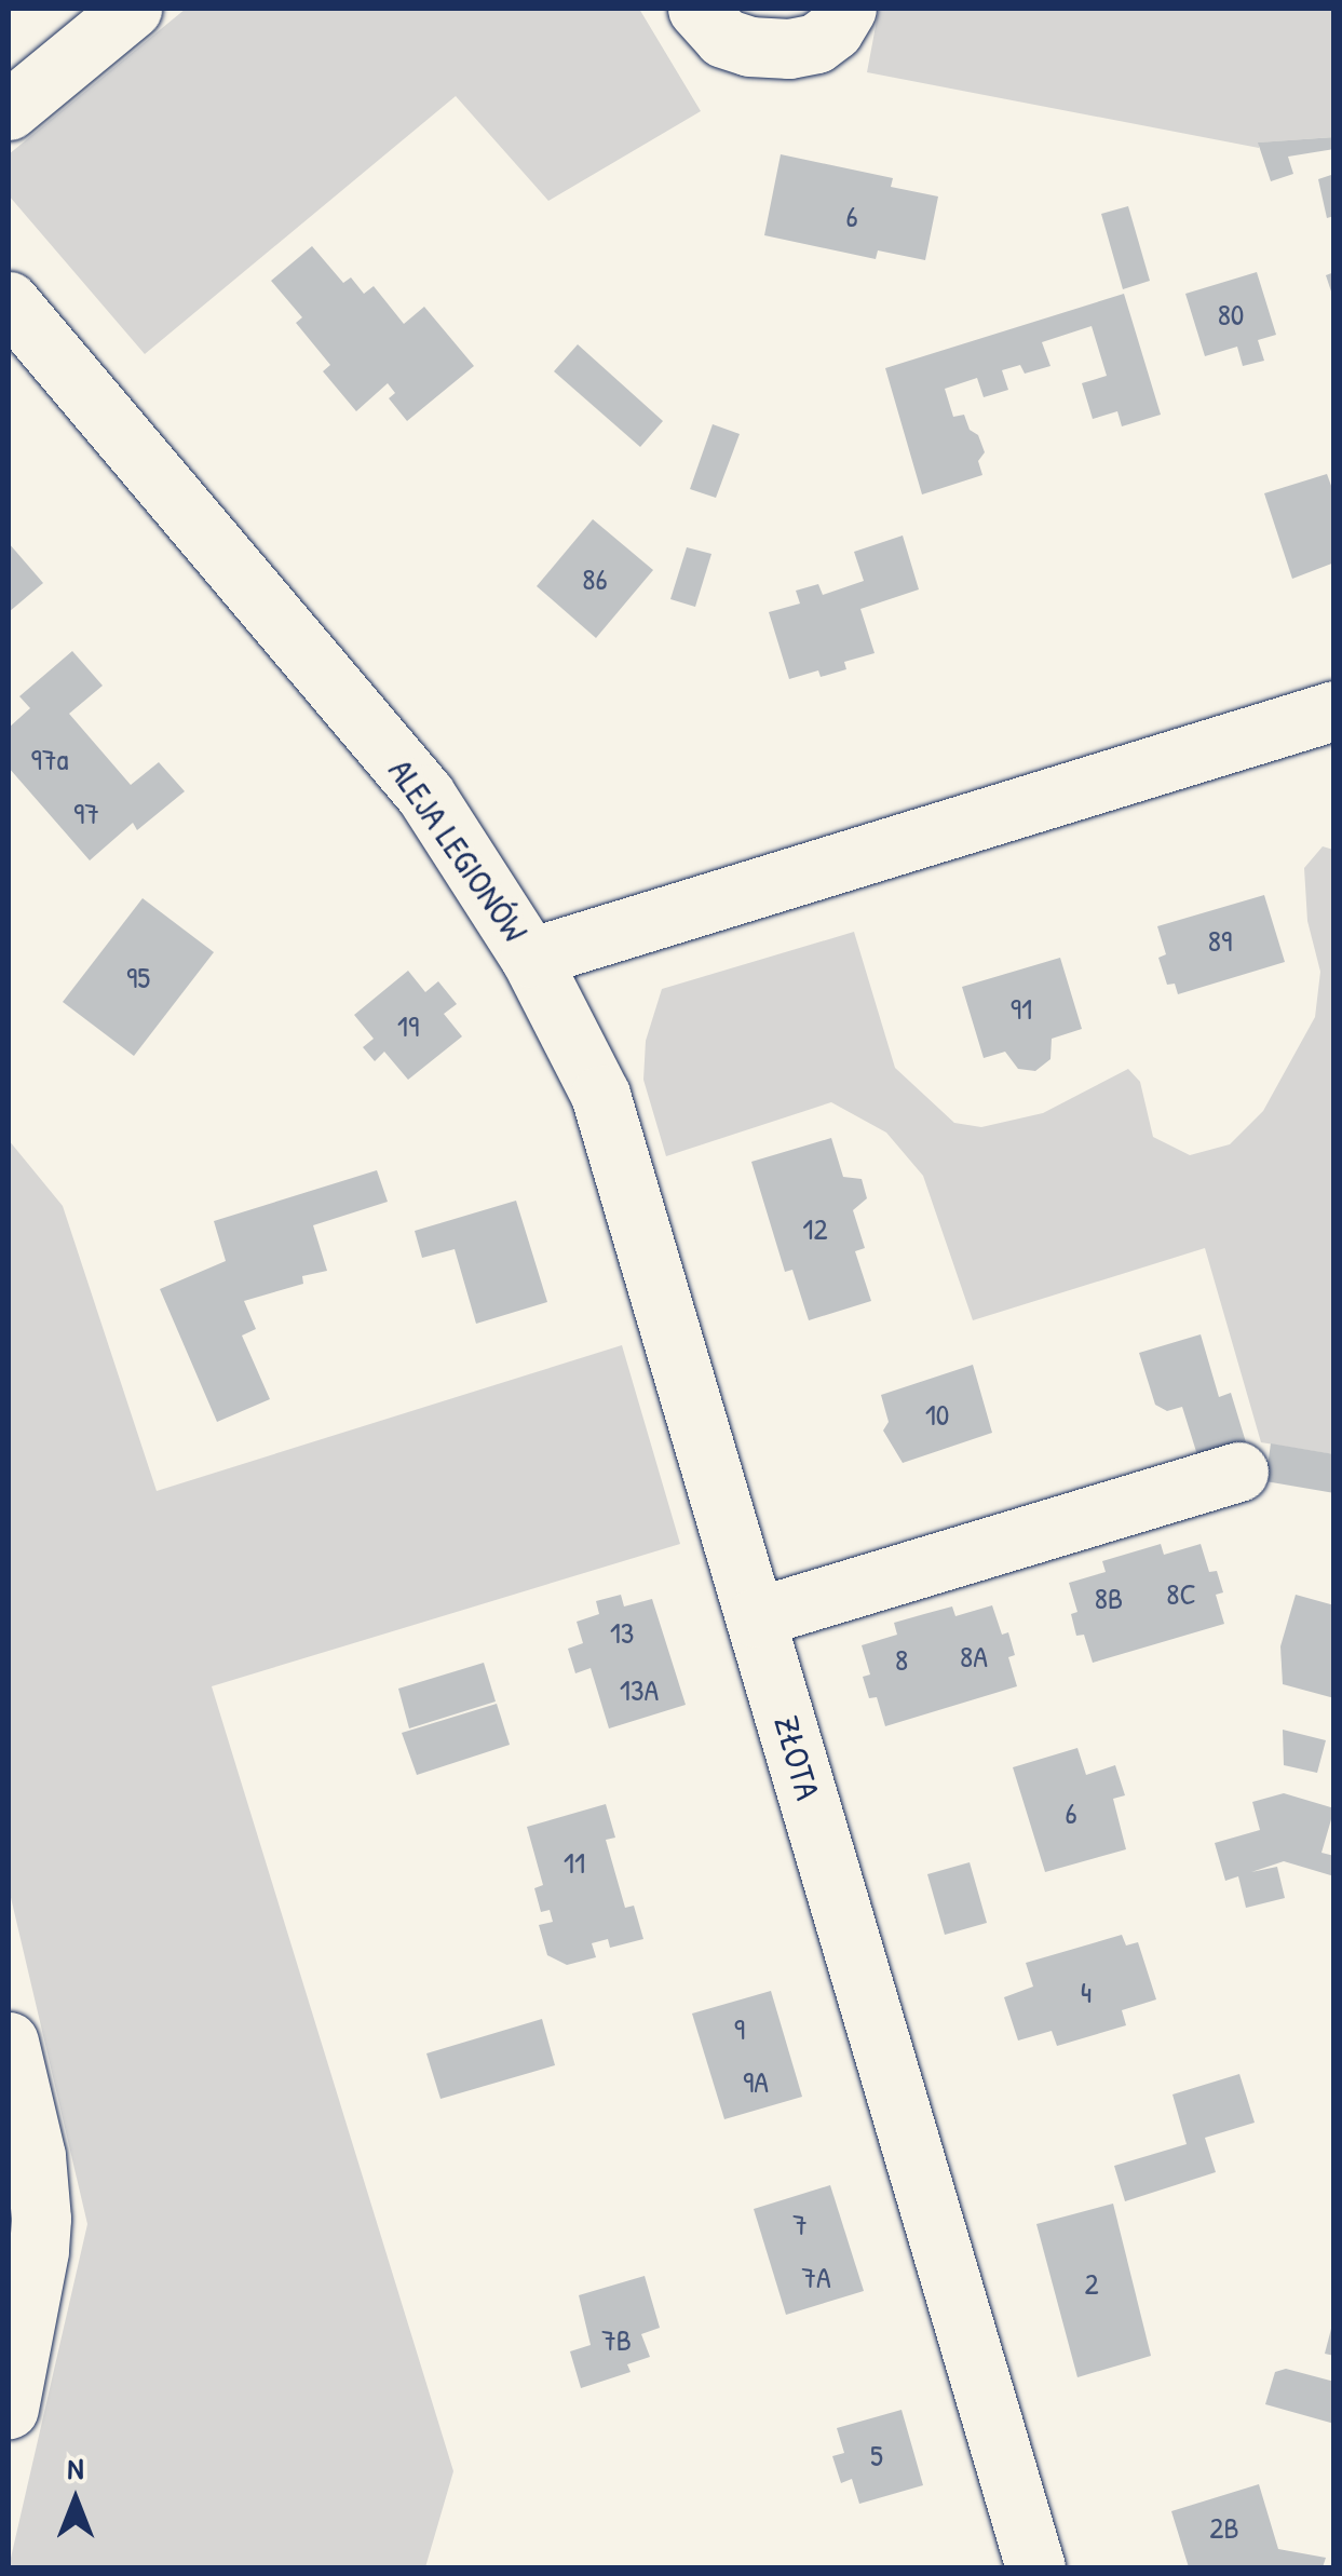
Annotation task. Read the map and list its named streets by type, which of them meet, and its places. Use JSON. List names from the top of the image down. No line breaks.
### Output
{"streets":{"street":["ALEJA LEGIONÓW","ZŁOTA"]},"crossings":[["ALEJA LEGIONÓW","ZŁOTA"]],"house_numbers":["6","80","86","97a","97","89","95","91","19","12","10","8C","8B","13","8A","8","13A","6","11","4","9","9A","7","7A","2","7B","5","2B"],"north":"top"}
